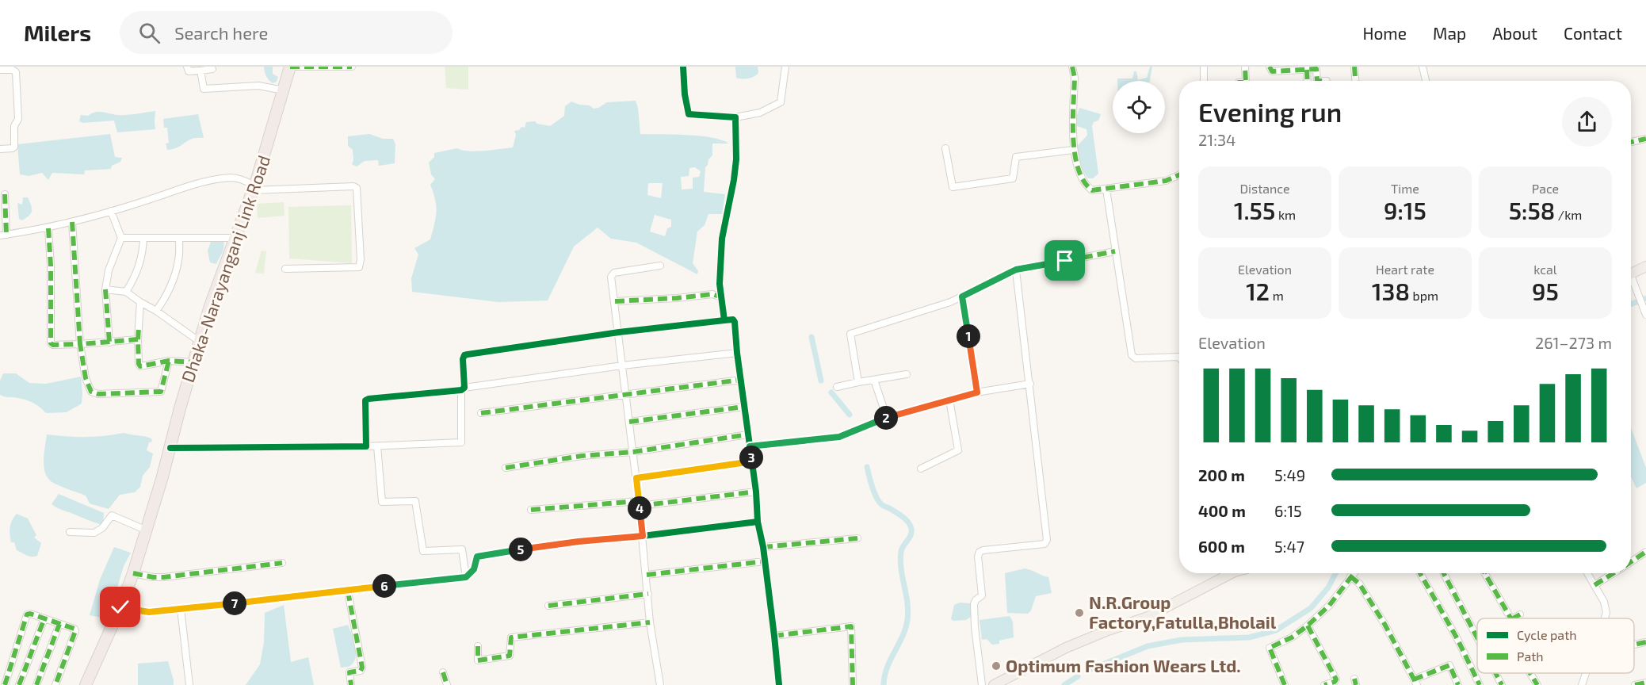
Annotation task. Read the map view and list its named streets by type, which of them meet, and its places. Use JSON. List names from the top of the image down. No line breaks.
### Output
{"streets":{"highway":["Dhaka-Narayanganj Link Road"]},"places":["N.R.Group Factory,Fatulla,Bholail","Optimum Fashion Wears Ltd."],"legend":["Cycle path","Path"],"page":{"header":"Milers","search":"Search here","nav":["Home","Map","About","Contact"],"heading":["Evening run","21:34"],"stats":[["Distance","1.55 km"],["Time","9:15"],["Pace","5:58 /km"],["Elevation","12 m"],["Heart rate","138 bpm"],["kcal","95"]],"chart":["Elevation","261–273 m"],"pins":["1","2","3","4","5","6","7"],"list":[{"name":"200 m","note":"5:49"},{"name":"400 m","note":"6:15"},{"name":"600 m","note":"5:47"}]}}
